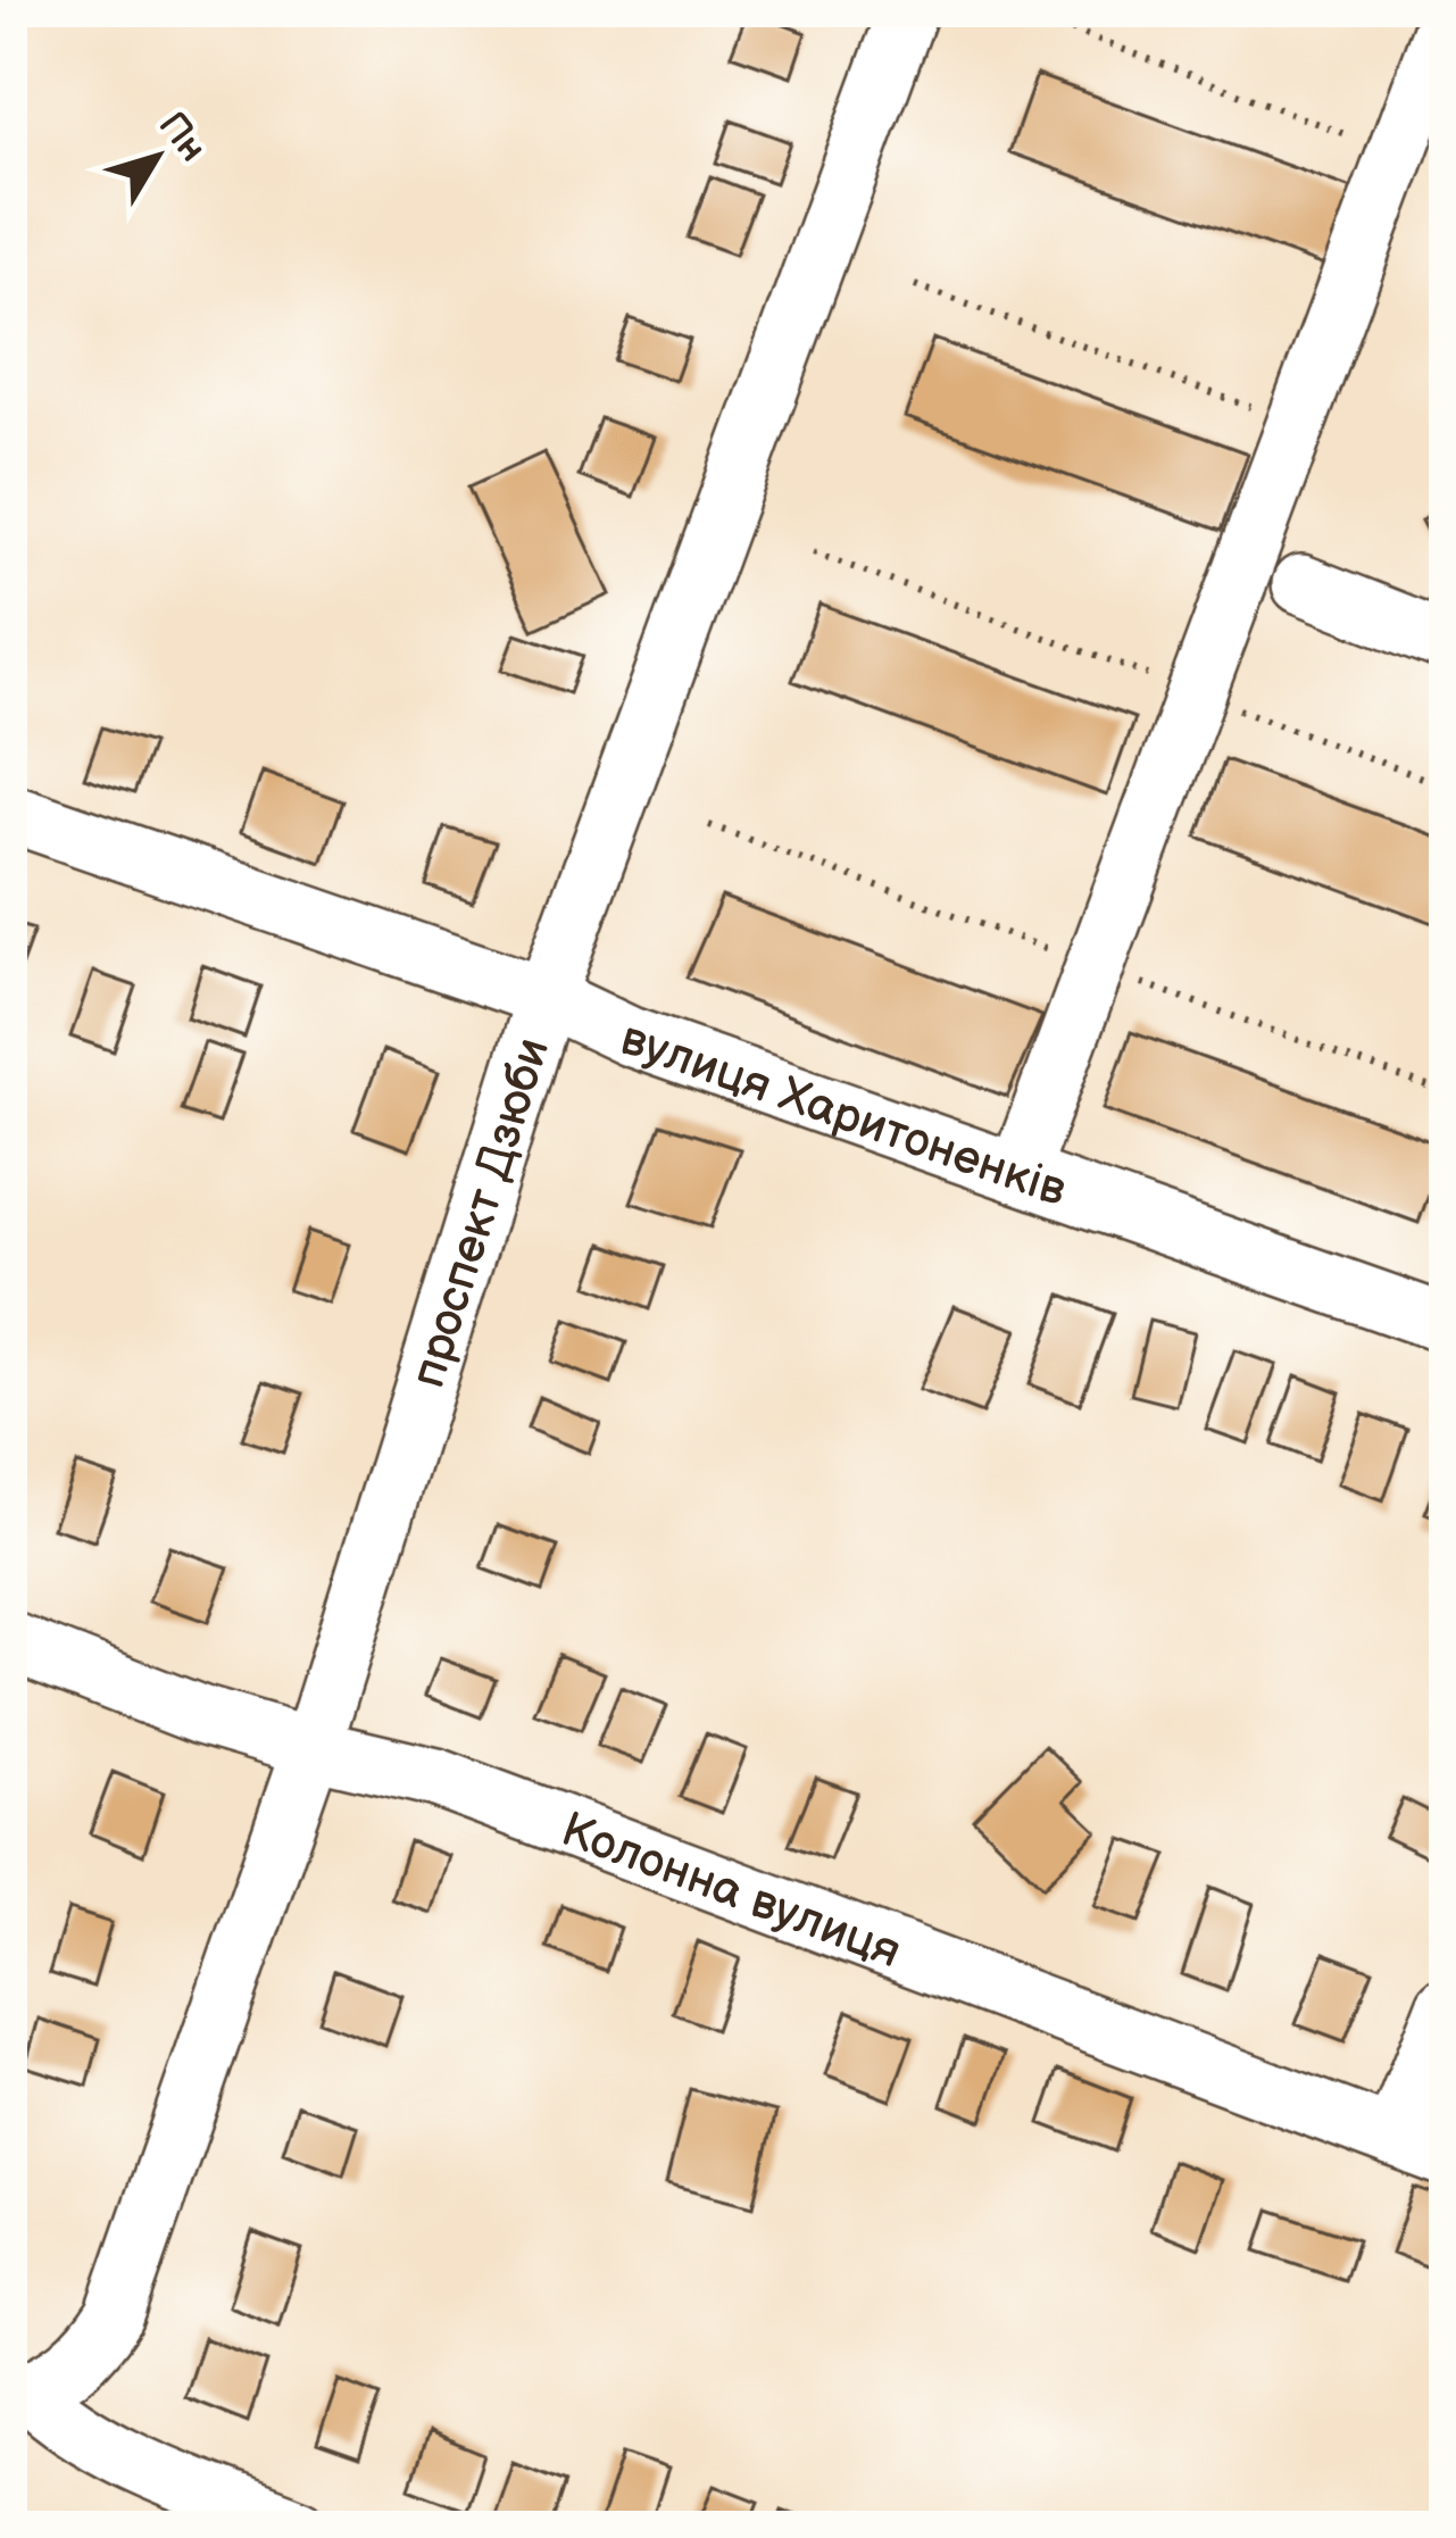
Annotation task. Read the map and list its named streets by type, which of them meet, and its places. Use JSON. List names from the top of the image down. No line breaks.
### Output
{"streets":{"street":["вулиця Харитоненків","проспект Дзюби","Колонна вулиця"]},"crossings":[["вулиця Харитоненків","проспект Дзюби"],["проспект Дзюби","Колонна вулиця"]],"north":"top right"}
